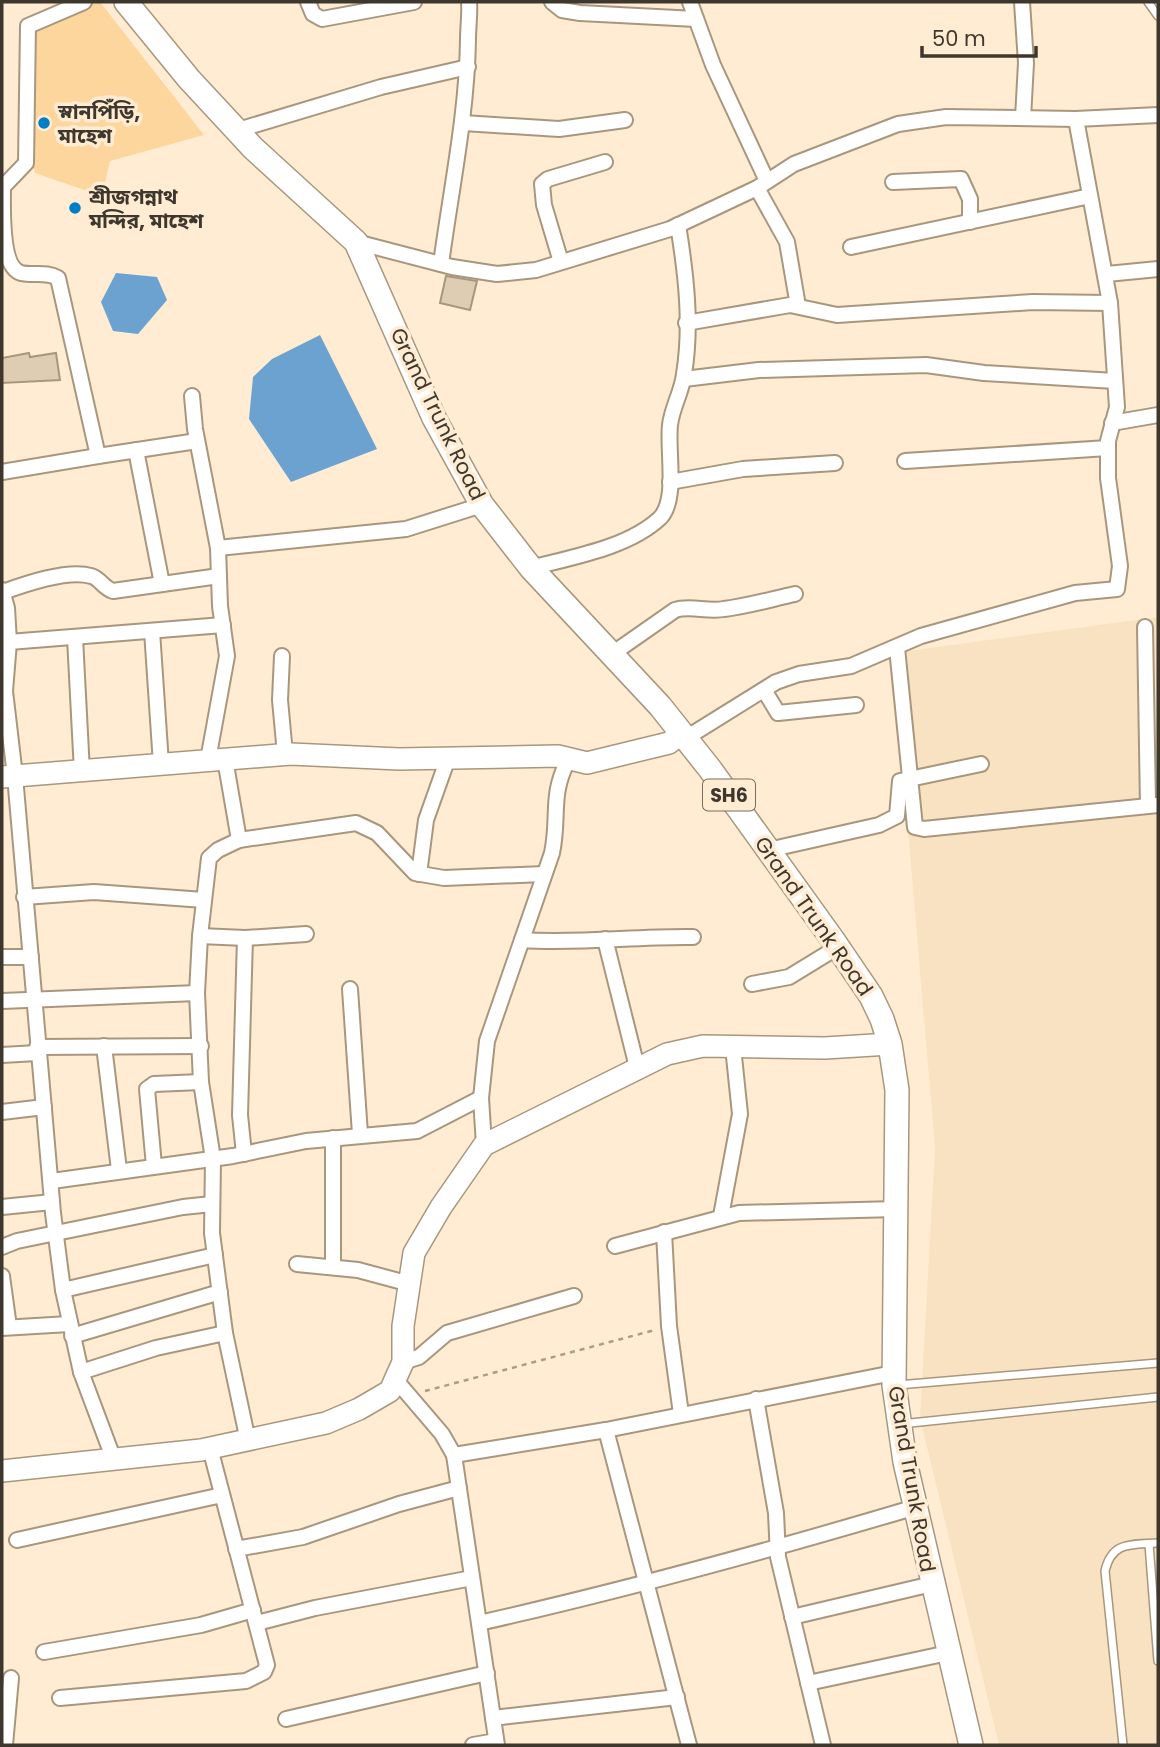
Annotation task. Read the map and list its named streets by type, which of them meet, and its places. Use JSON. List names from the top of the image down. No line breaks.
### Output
{"streets":{"main road":["Grand Trunk Road","SH6"]},"places":["স্নানপিঁড়ি, মাহেশ","শ্রীজগন্নাথ মন্দির, মাহেশ"],"scale_bar":"50 m"}
